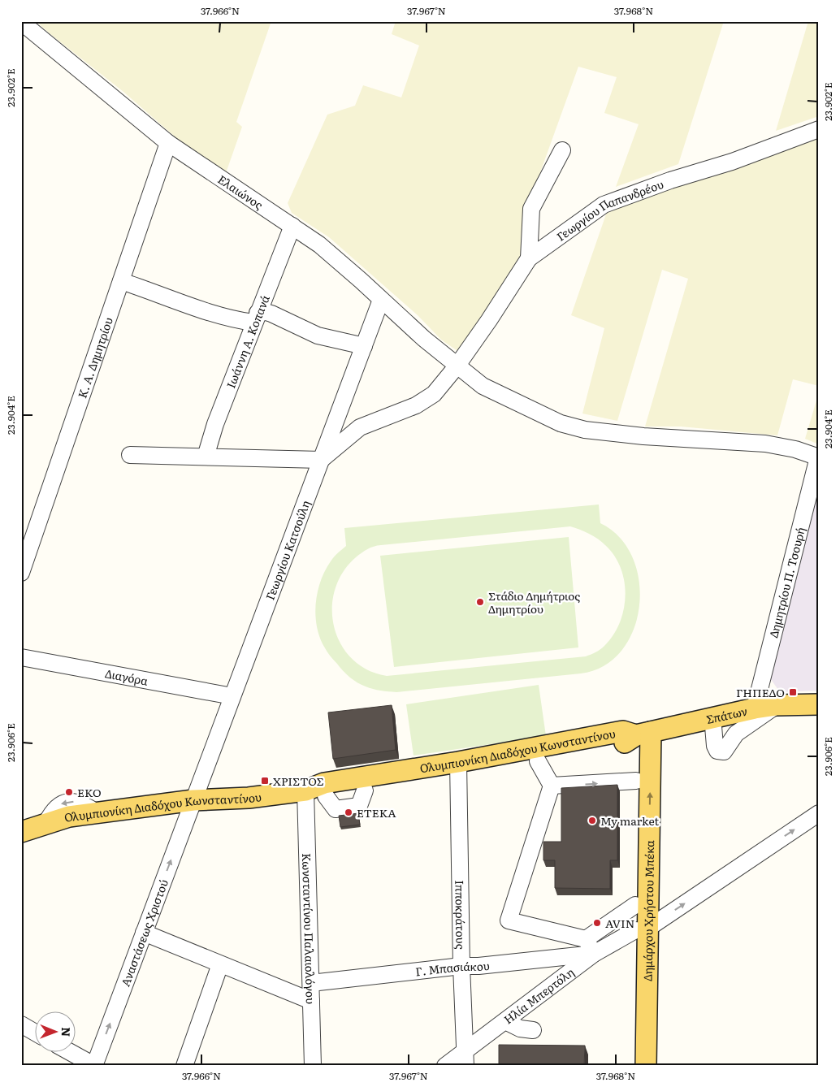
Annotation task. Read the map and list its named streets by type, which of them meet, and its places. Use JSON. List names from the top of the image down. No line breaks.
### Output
{"streets":{"main road":["Σπάτων","Ολυμπιονίκη Διαδόχου Κωνσταντίνου","Δημάρχου Χρήστου Μπέκα"],"street":["Ελαιώνος","Γεωργίου Παπανδρέου","Ιωάννη Α. Κοπανά","Κ. Α. Δημητρίου","Γεωργίου Κατσούλη","Δημητρίου Π. Τσουρή","Διαγόρα","Ιπποκράτους","Κωνσταντίνου Παλαιολόγου","Αναστάσεως Χριστού","Γ. Μπασιάκου","Ηλία Μπερτόλη"]},"crossings":[["Ελαιώνος","Γεωργίου Παπανδρέου"],["Ελαιώνος","Ιωάννη Α. Κοπανά"],["Ελαιώνος","Κ. Α. Δημητρίου"],["Ελαιώνος","Γεωργίου Κατσούλη"],["Ελαιώνος","Δημητρίου Π. Τσουρή"],["Γεωργίου Παπανδρέου","Γεωργίου Κατσούλη"],["Γεωργίου Κατσούλη","Διαγόρα"],["Γεωργίου Κατσούλη","Ολυμπιονίκη Διαδόχου Κωνσταντίνου"],["Γεωργίου Κατσούλη","Αναστάσεως Χριστού"],["Δημητρίου Π. Τσουρή","Σπάτων"],["Σπάτων","Ολυμπιονίκη Διαδόχου Κωνσταντίνου"],["Σπάτων","Δημάρχου Χρήστου Μπέκα"],["Ολυμπιονίκη Διαδόχου Κωνσταντίνου","Δημάρχου Χρήστου Μπέκα"],["Ολυμπιονίκη Διαδόχου Κωνσταντίνου","Ιπποκράτους"],["Ολυμπιονίκη Διαδόχου Κωνσταντίνου","Κωνσταντίνου Παλαιολόγου"],["Ολυμπιονίκη Διαδόχου Κωνσταντίνου","Αναστάσεως Χριστού"],["Δημάρχου Χρήστου Μπέκα","Ηλία Μπερτόλη"],["Ιπποκράτους","Γ. Μπασιάκου"],["Ιπποκράτους","Ηλία Μπερτόλη"],["Κωνσταντίνου Παλαιολόγου","Γ. Μπασιάκου"],["Γ. Μπασιάκου","Ηλία Μπερτόλη"]],"one_way":["Ηλία Μπερτόλη"],"places":{"other":["Στάδιο Δημήτριος Δημητρίου","EKO","ΕΤΕΚΑ","My market","AVIN"],"transit":["ΓΗΠΕΔΟ","ΧΡΙΣΤΟΣ"]},"north":"right","coordinates":["37.966°N","37.967°N","37.968°N","23.902°E","23.904°E","23.906°E"]}
